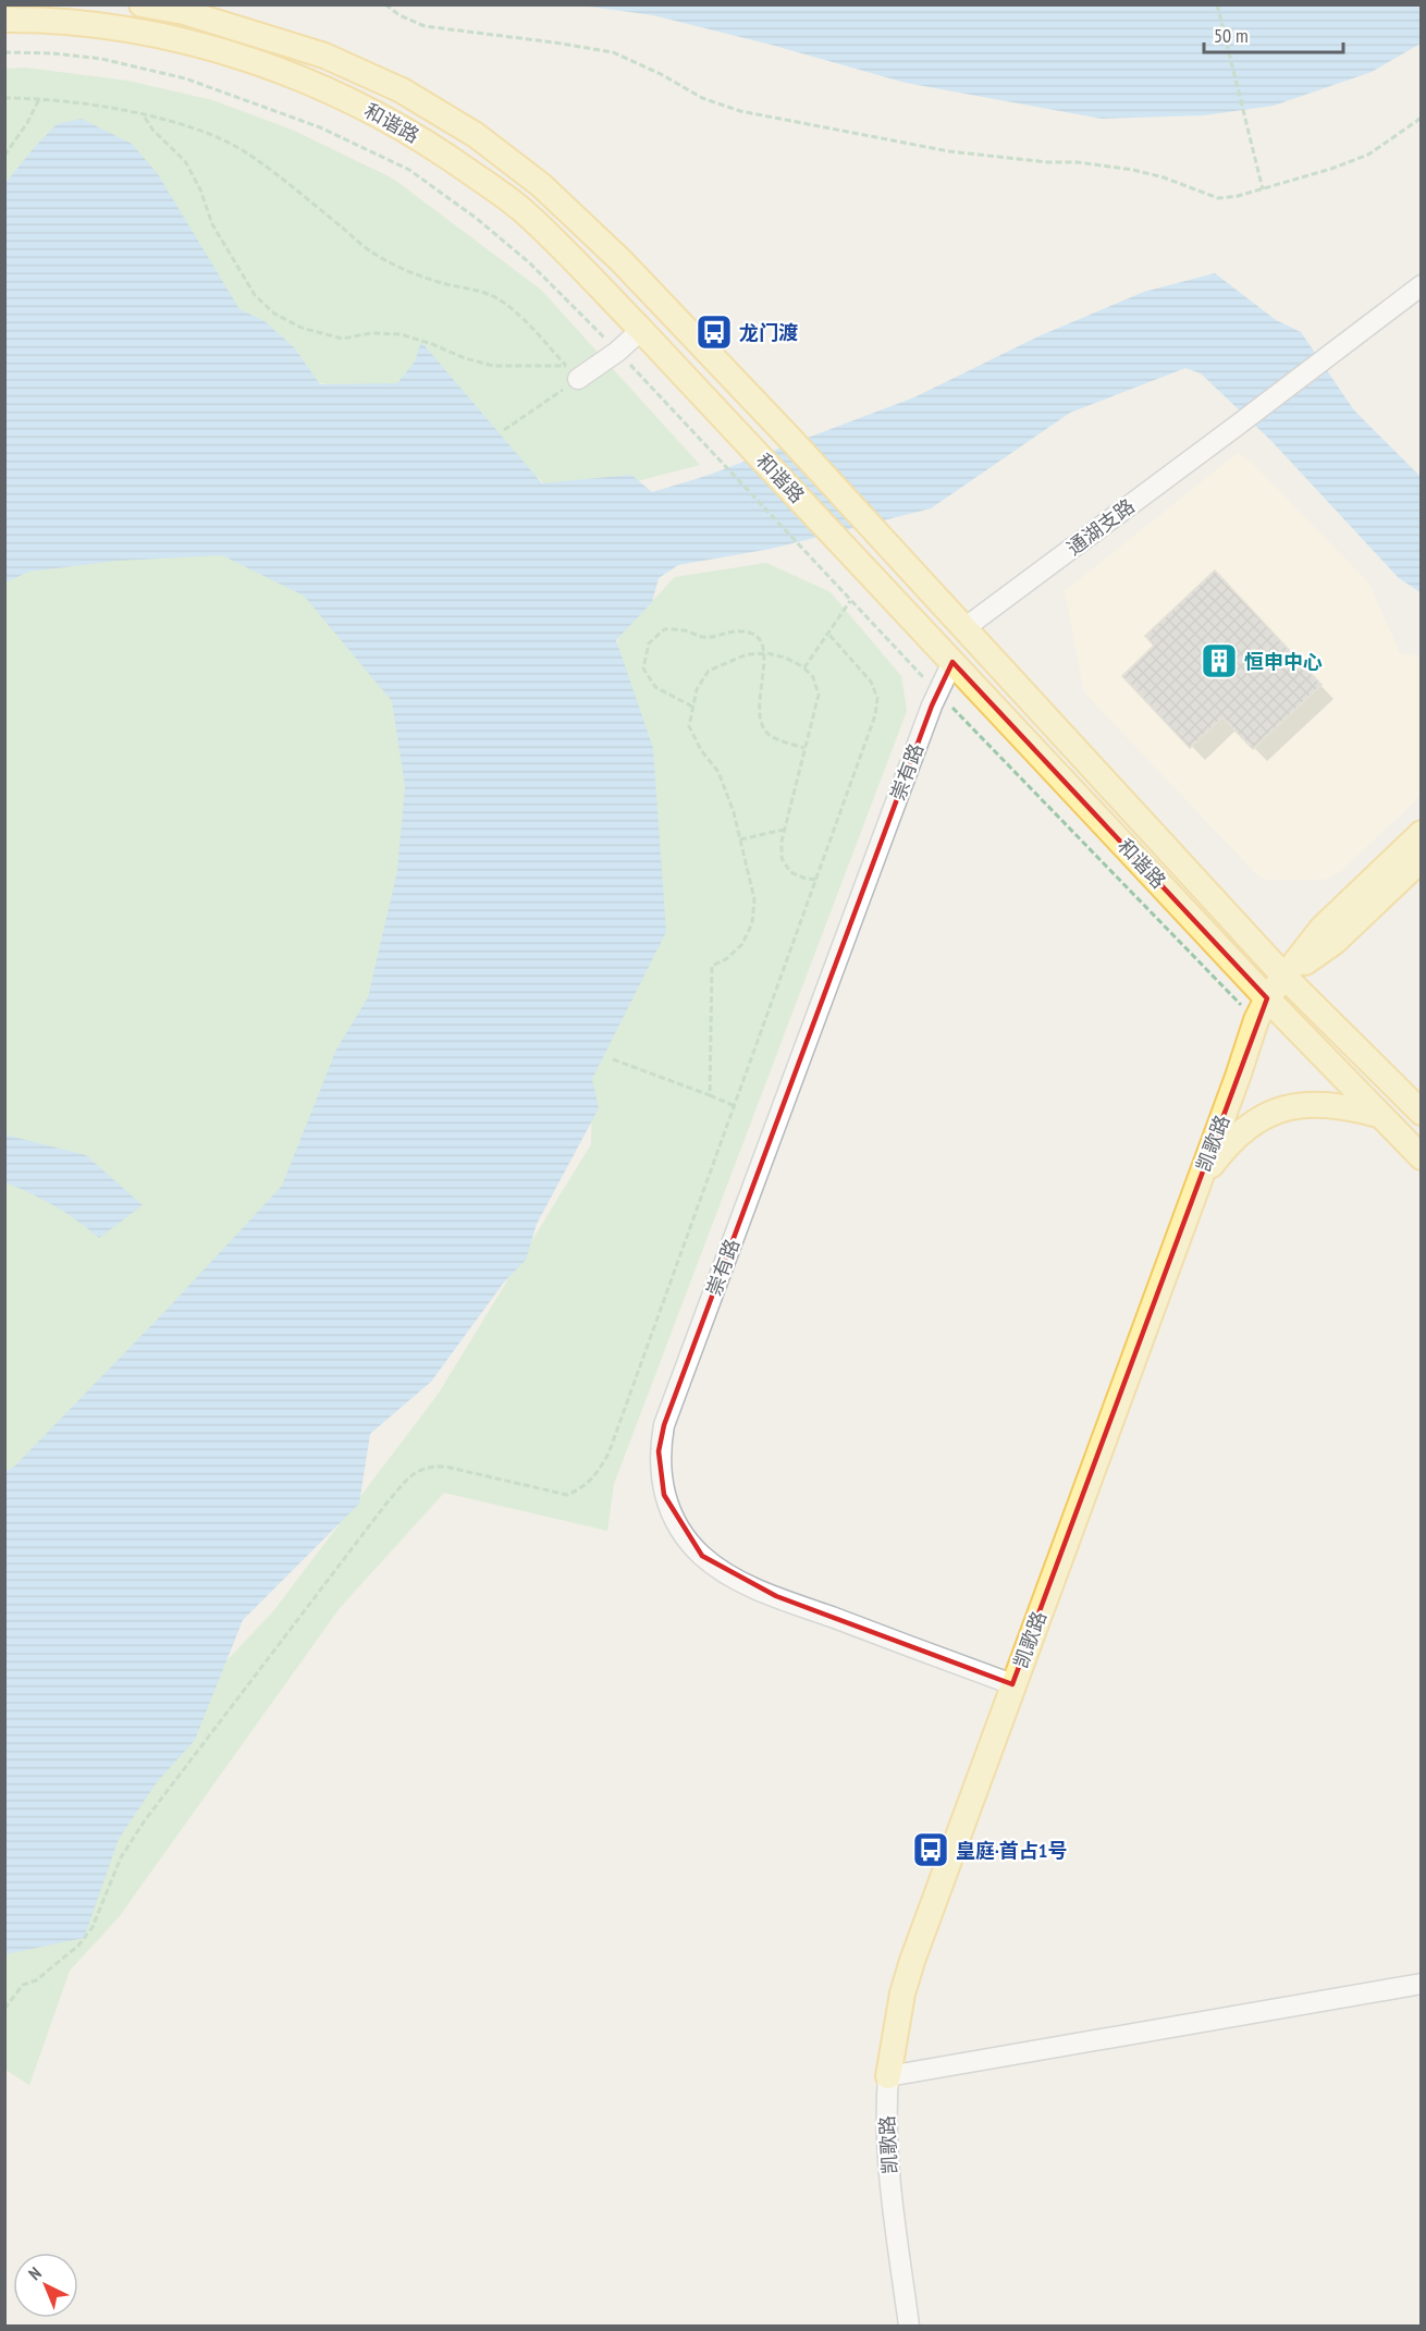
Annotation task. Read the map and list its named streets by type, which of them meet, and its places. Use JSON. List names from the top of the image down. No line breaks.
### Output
{"streets":{"main road":["和谐路","凯歌路"],"street":["通湖支路","崇有路"]},"crossings":[["和谐路","通湖支路"],["和谐路","崇有路"],["和谐路","凯歌路"],["崇有路","凯歌路"]],"places":{"bus stop":["龙门渡","皇庭·首占1号"],"building":["恒申中心"]},"scale_bar":"50 m","north":"top left"}
